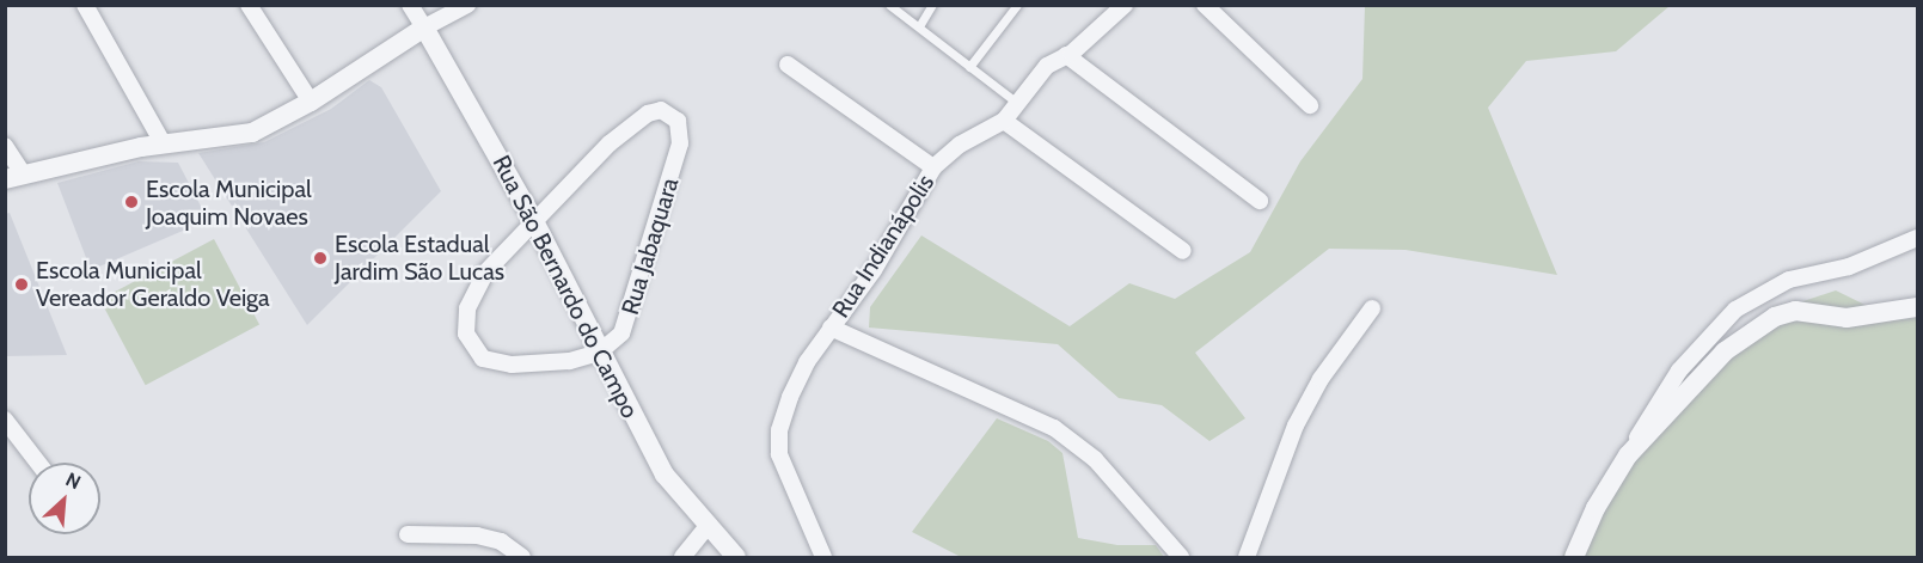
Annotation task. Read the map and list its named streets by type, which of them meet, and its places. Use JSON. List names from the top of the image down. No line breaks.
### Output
{"streets":{"street":["Rua Jabaquara","Rua Indianápolis","Rua São Bernardo do Campo"]},"crossings":[["Rua Jabaquara","Rua São Bernardo do Campo"]],"places":["Escola Municipal Joaquim Novaes","Escola Estadual Jardim São Lucas","Escola Municipal Vereador Geraldo Veiga"],"north":"top right"}
